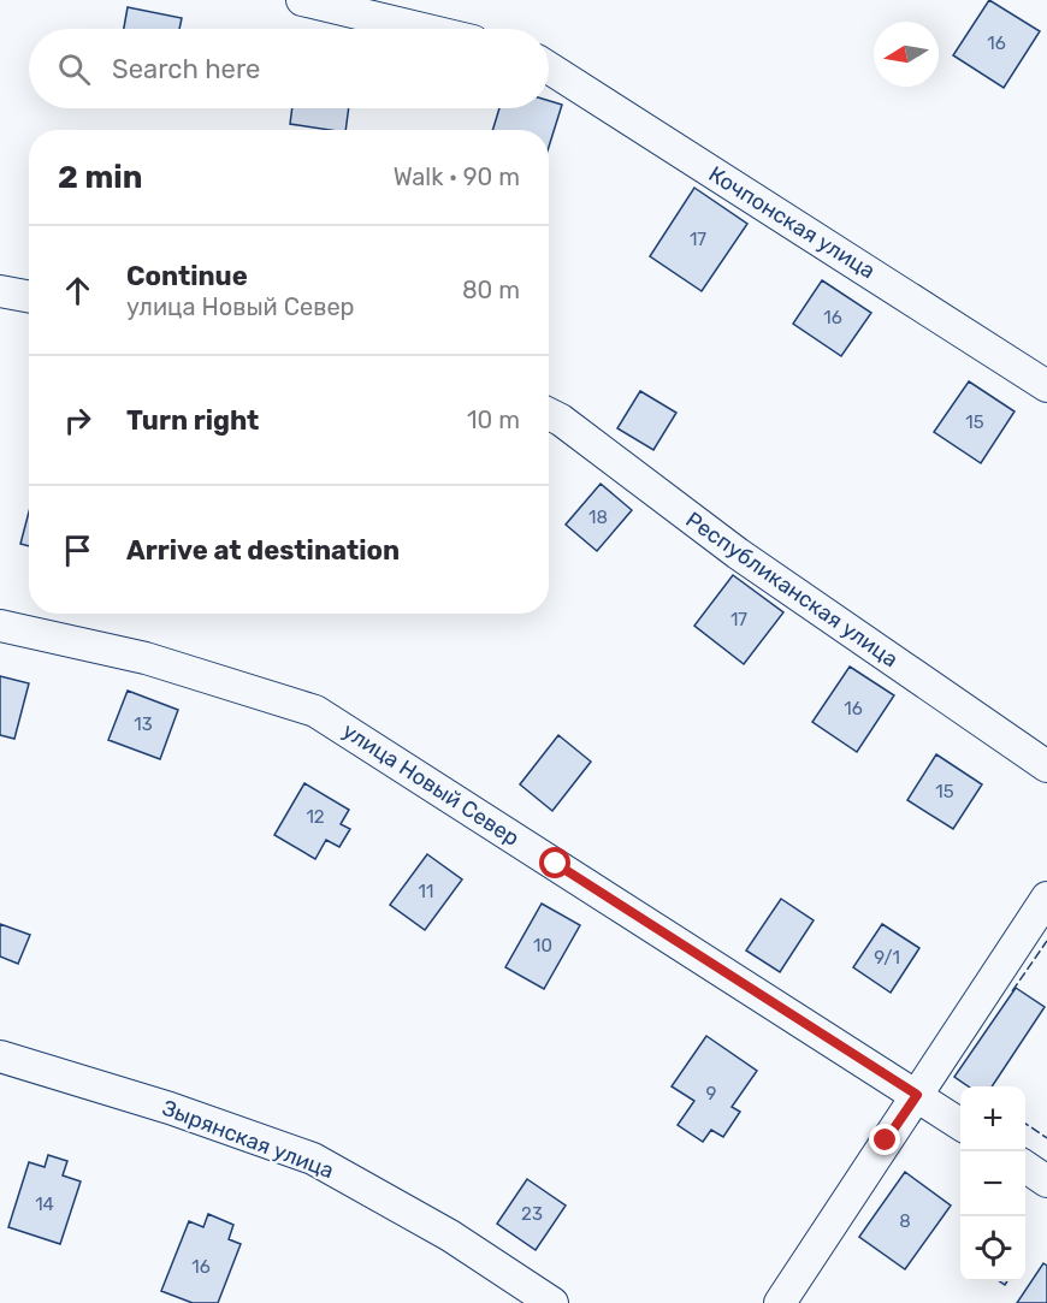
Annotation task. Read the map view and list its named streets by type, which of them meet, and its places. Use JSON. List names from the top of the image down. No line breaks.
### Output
{"streets":{"street":["Кочпонская улица","Республиканская улица","улица Новый Север","Зырянская улица"]},"house_numbers":["16","17","16","15","18","17","16","13","15","12","11","10","9/1","9","14","23","8","16"],"north":"left","page":{"search":"Search here","heading":["2 min","Walk · 90 m"],"list":[["Continue","улица Новый Север","80 m"],["Turn right","10 m"],"Arrive at destination"],"map_buttons":["+","−"]}}
